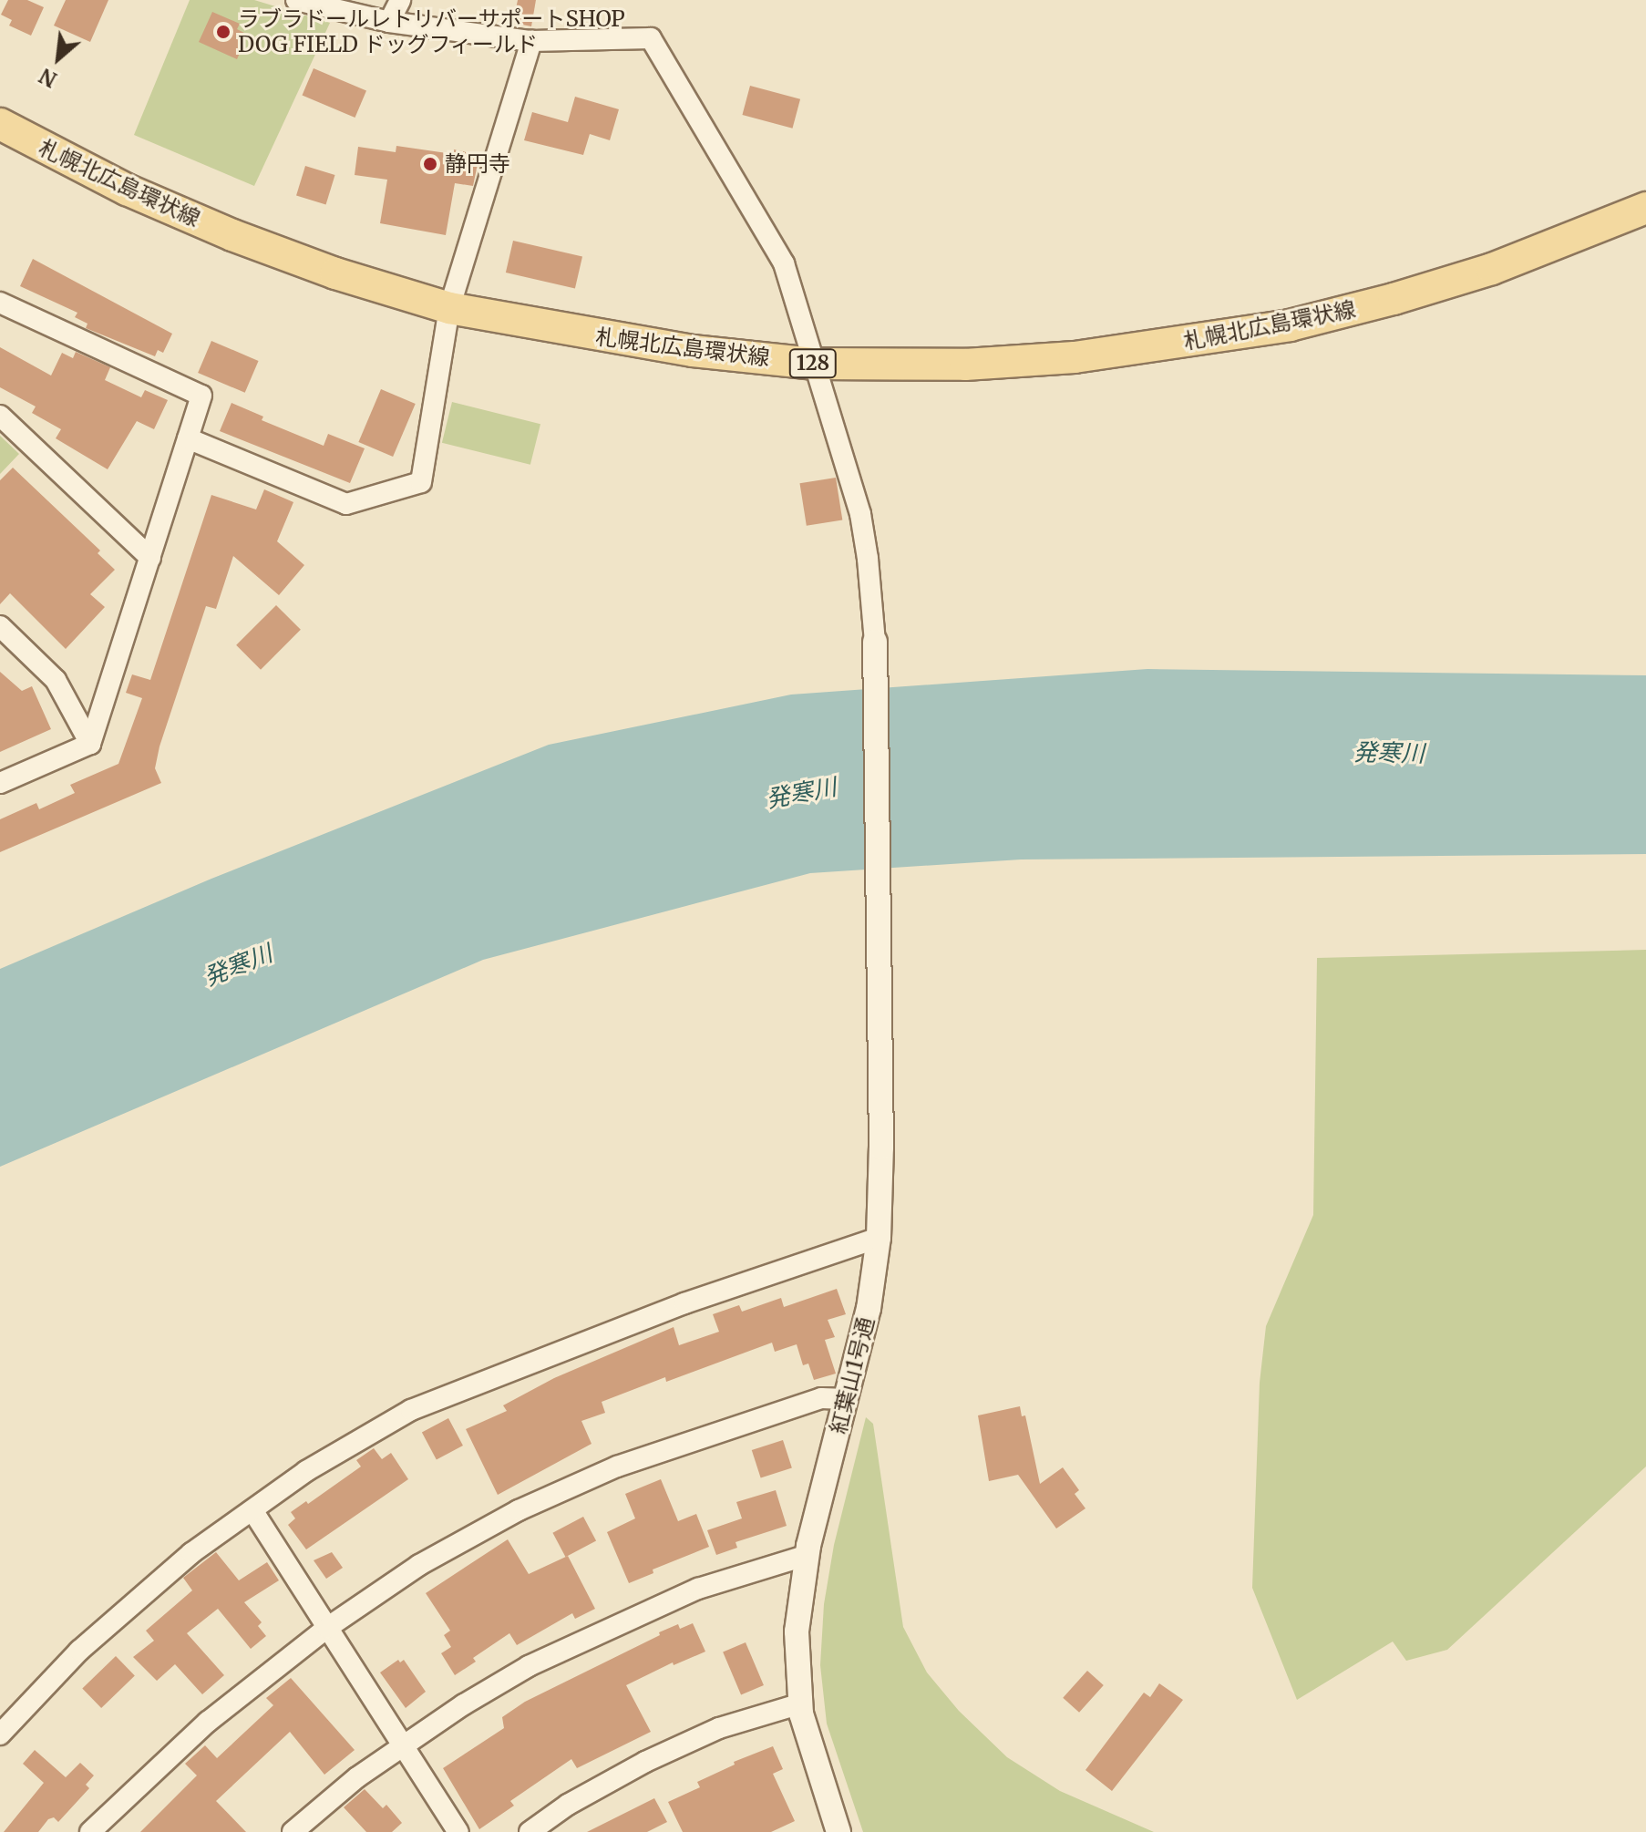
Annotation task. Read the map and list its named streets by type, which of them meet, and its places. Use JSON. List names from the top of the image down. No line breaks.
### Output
{"streets":{"main road":["札幌北広島環状線","128"],"street":["紅葉山1号通"]},"water":["発寒川"],"places":["ラブラドールレトリバーサポートSHOP DOG FIELD ドッグフィールド","静円寺"],"north":"bottom left"}
